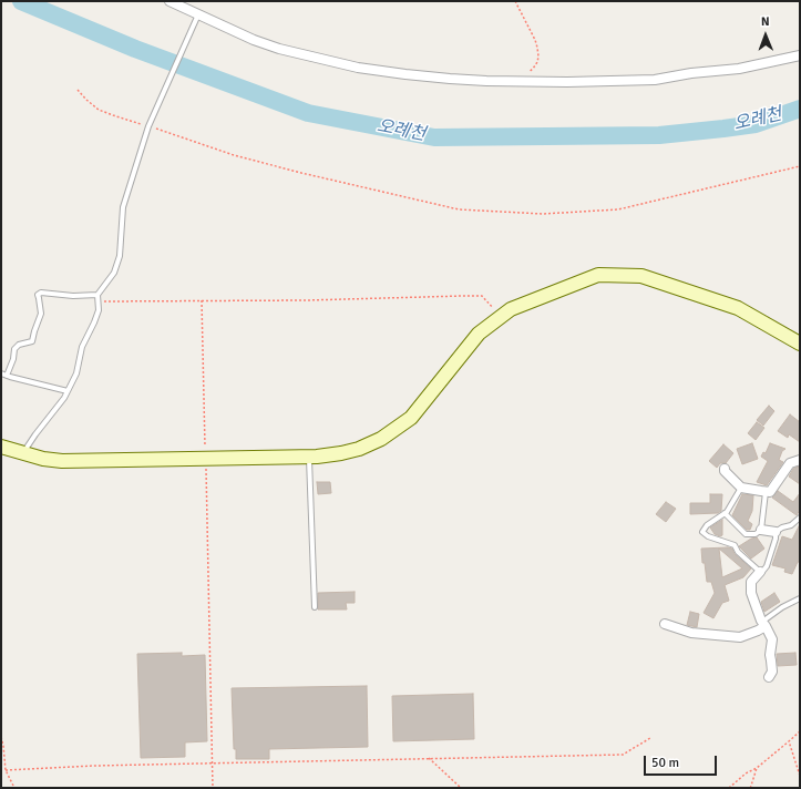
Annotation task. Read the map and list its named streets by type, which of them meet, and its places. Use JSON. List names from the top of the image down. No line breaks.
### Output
{"water":["오례천"],"scale_bar":"50 m","north":"top"}
